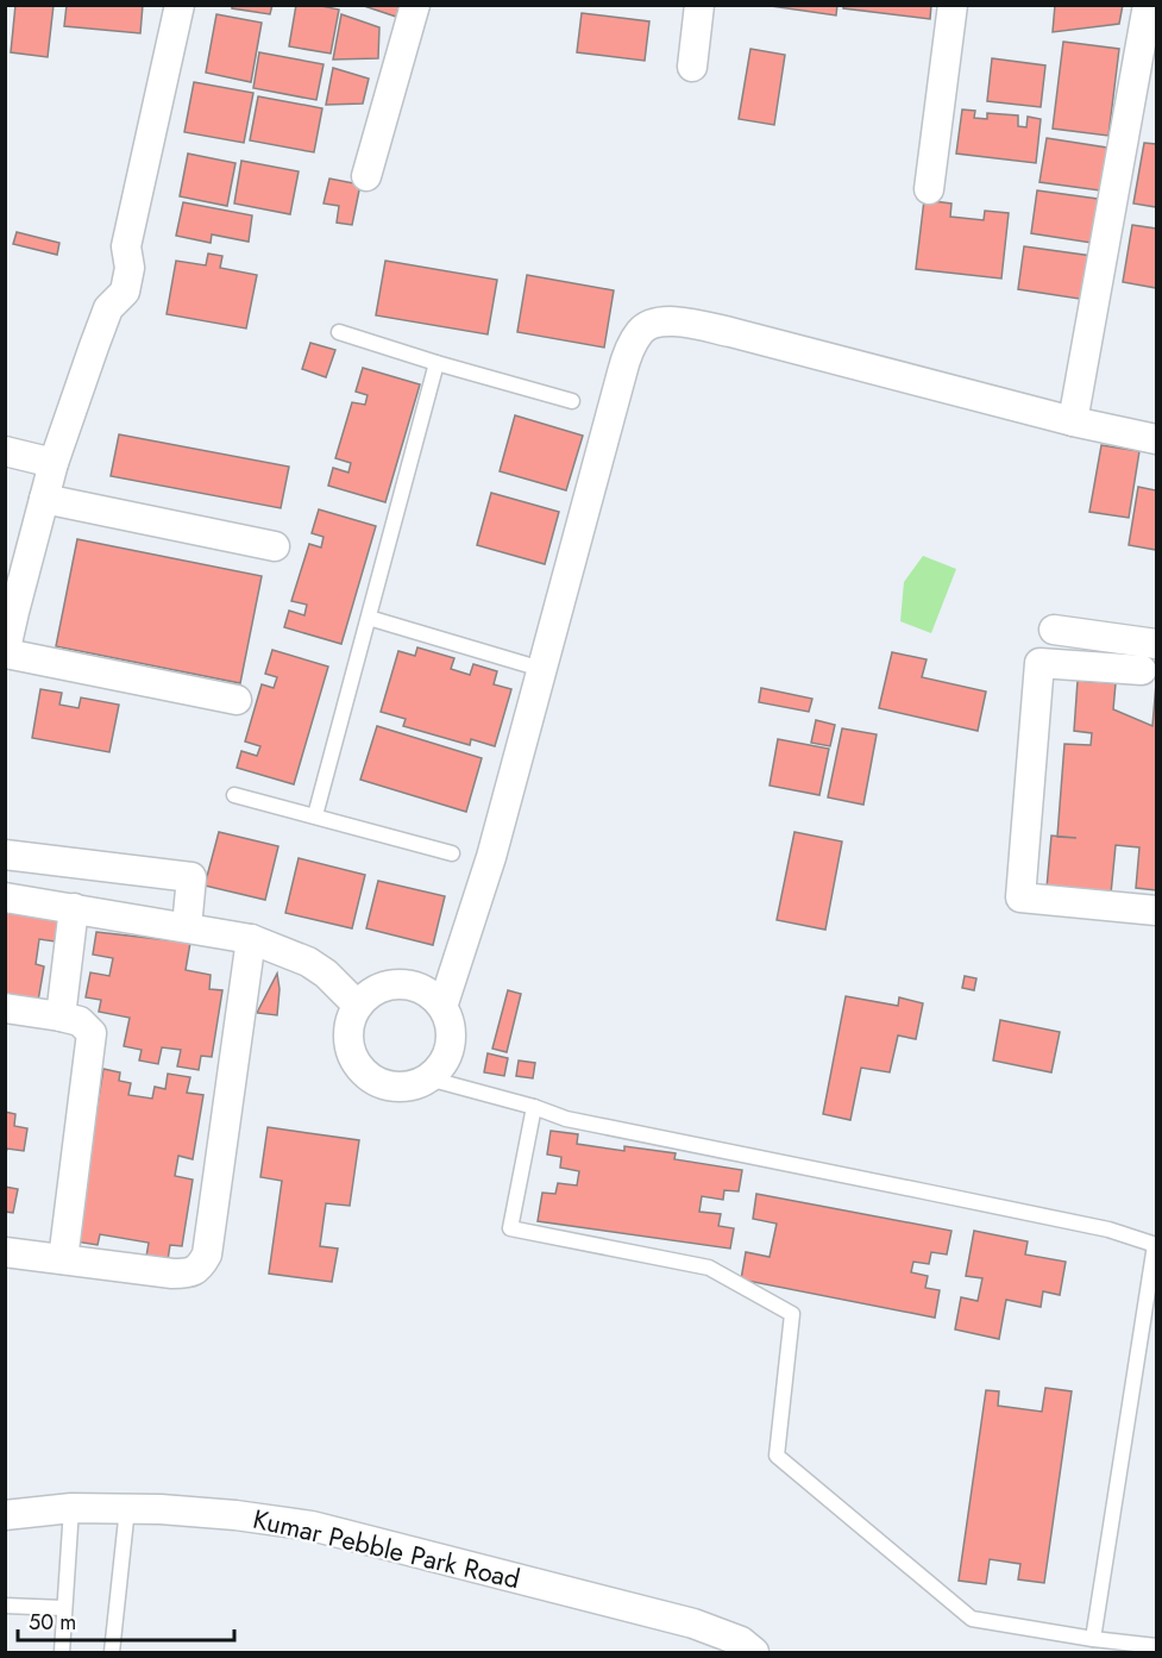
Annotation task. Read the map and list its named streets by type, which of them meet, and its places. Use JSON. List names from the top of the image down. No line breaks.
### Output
{"streets":{"street":["Kumar Pebble Park Road"]},"scale_bar":"50 m"}
